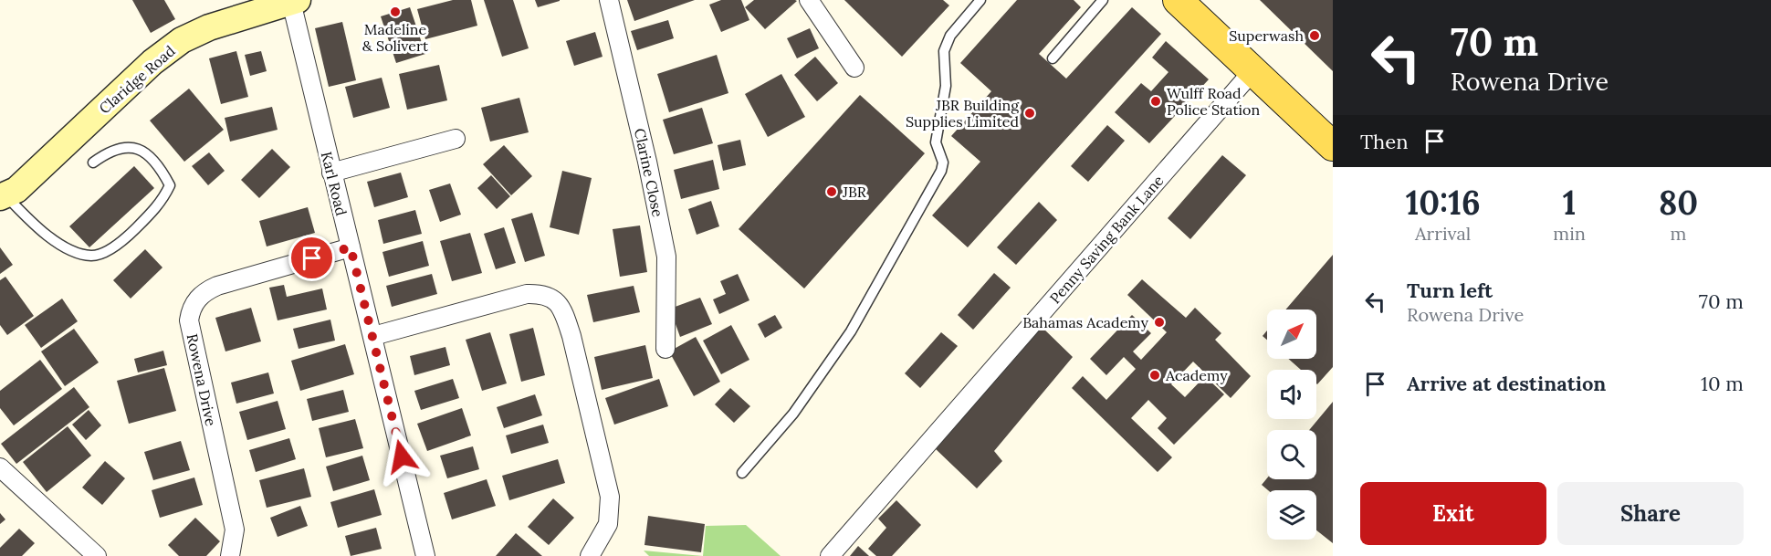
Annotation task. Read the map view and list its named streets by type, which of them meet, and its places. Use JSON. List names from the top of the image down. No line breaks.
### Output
{"streets":{"street":["Claridge Road","Clarine Close","Karl Road","Penny Saving Bank Lane","Rowena Drive"]},"crossings":[["Claridge Road","Karl Road"],["Karl Road","Rowena Drive"]],"places":["Madeline & Solivert","Superwash","Wulff Road Police Station","JBR Building Supplies Limited","JBR","Bahamas Academy","Academy"],"north":"top right","page":{"turn":["70 m","Rowena Drive"],"then":"Then","eta":["10:16","Arrival","1","min","80","m"],"list":[{"name":"Turn left","note":"Rowena Drive","value":"70 m"},{"name":"Arrive at destination","value":"10 m"}],"buttons":["Exit","Share"]}}
